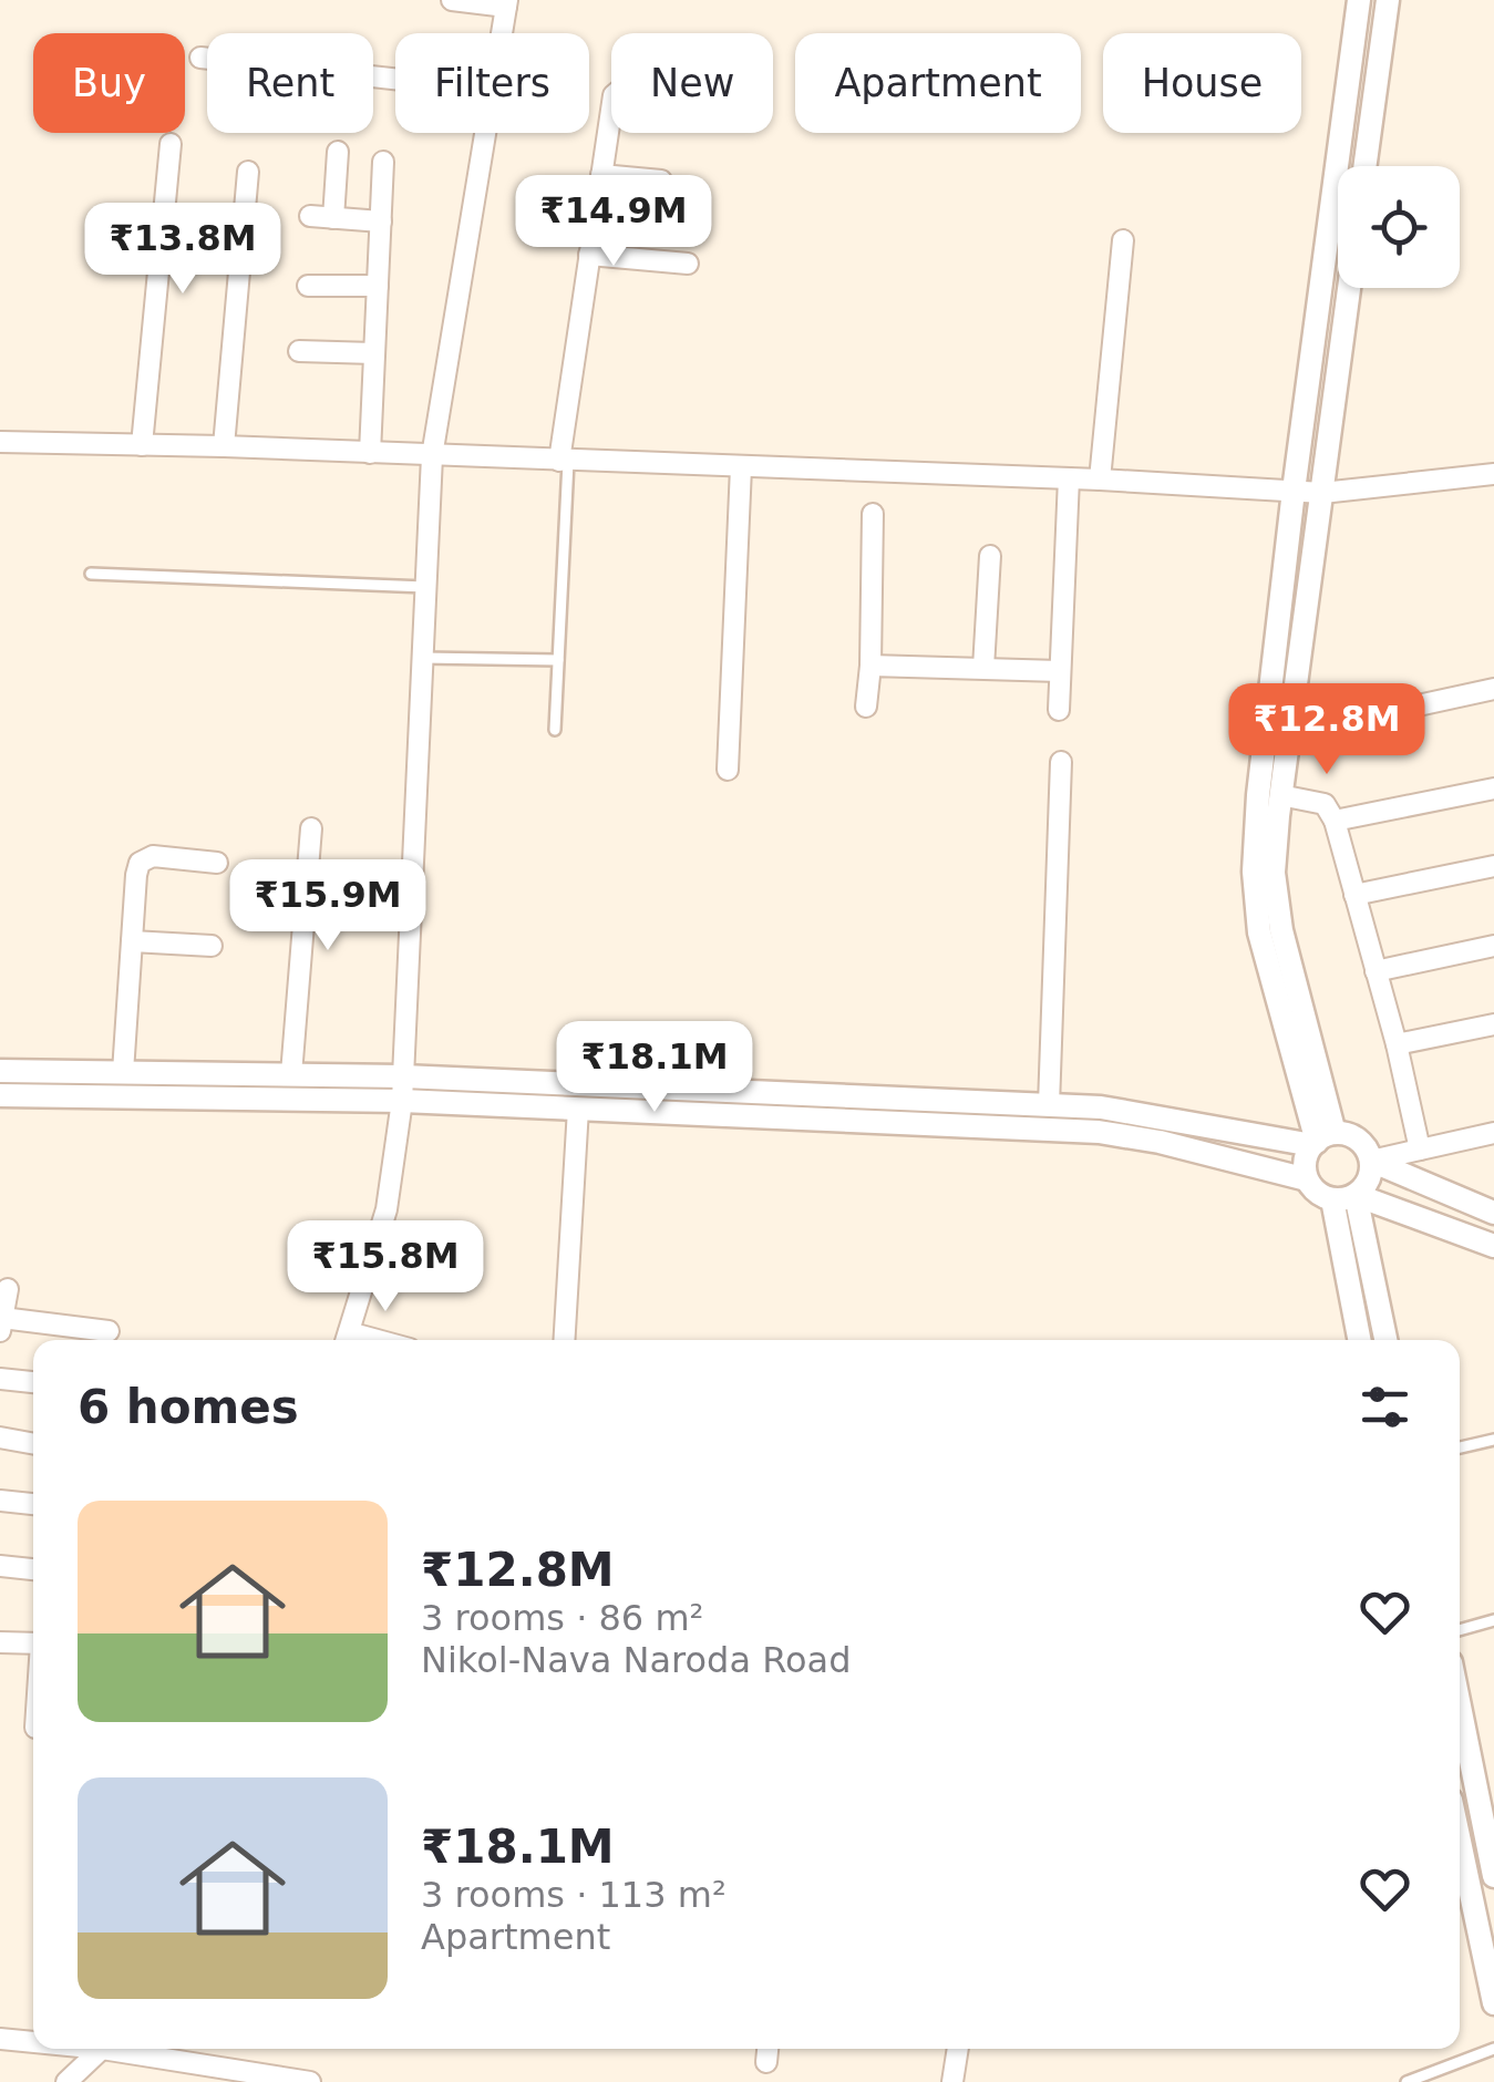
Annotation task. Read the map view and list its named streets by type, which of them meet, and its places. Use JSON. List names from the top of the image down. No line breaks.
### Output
{"page":{"chip":["Buy","Rent","Filters","New","Apartment","House"],"price":["₹14.9M","₹13.8M","₹12.8M","₹15.9M","₹18.1M","₹15.8M"],"heading":"6 homes","list":[{"name":"₹12.8M","note":"3 rooms · 86 m² · Nikol-Nava Naroda Road"},{"name":"₹18.1M","note":"3 rooms · 113 m² · Apartment"}]}}
